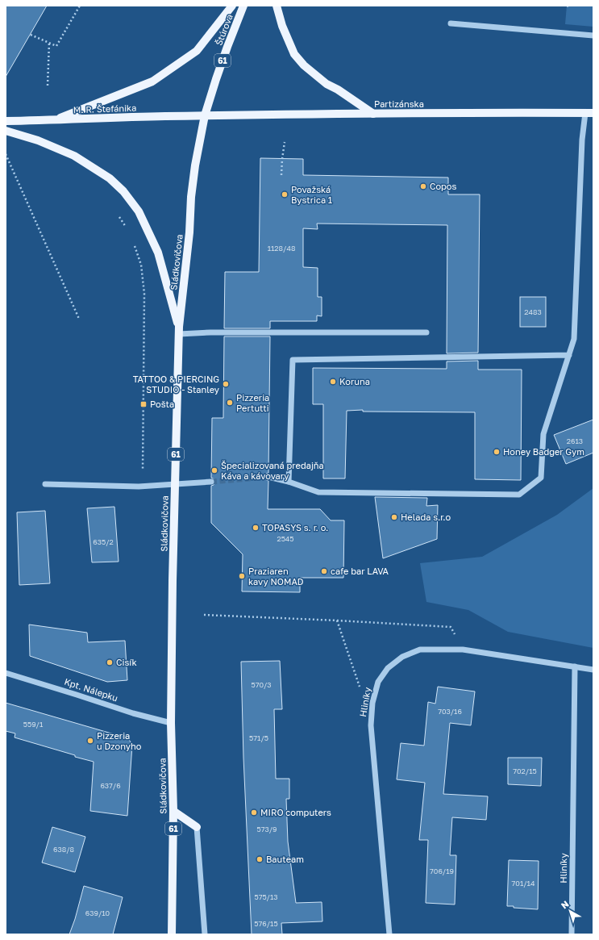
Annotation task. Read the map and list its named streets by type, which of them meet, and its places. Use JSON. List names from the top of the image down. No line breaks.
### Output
{"streets":{"main road":["Štúrova","61","Partizánska","M. R. Štefánika","Sládkovičova"],"street":["Kpt. Nálepku","Hliníky"]},"crossings":[["Štúrova","Partizánska"],["Štúrova","M. R. Štefánika"],["Štúrova","Sládkovičova"],["Partizánska","M. R. Štefánika"],["Partizánska","Sládkovičova"],["M. R. Štefánika","Sládkovičova"],["Sládkovičova","Kpt. Nálepku"]],"places":{"other":["Copos","Považská Bystrica 1","Koruna","TATTOO & PIERCING STUDIO - Stanley","Pizzeria Pertutti","Honey Badger Gym","Špecializovaná predajňa Káva a kávovary","Helada s.r.o","TOPASYS s. r. o.","cafe bar LAVA","Praziaren kavy NOMAD","Cisík","Pizzeria u Dzonyho","MIRO computers","Bauteam"],"transit":["Pošta"]},"house_numbers":["1128/48","2483","2613","2545","635/2","570/3","703/16","559/1","571/5","702/15","637/6","573/9","638/8","706/19","701/14","575/13","639/10","576/15"],"north":"top left"}
